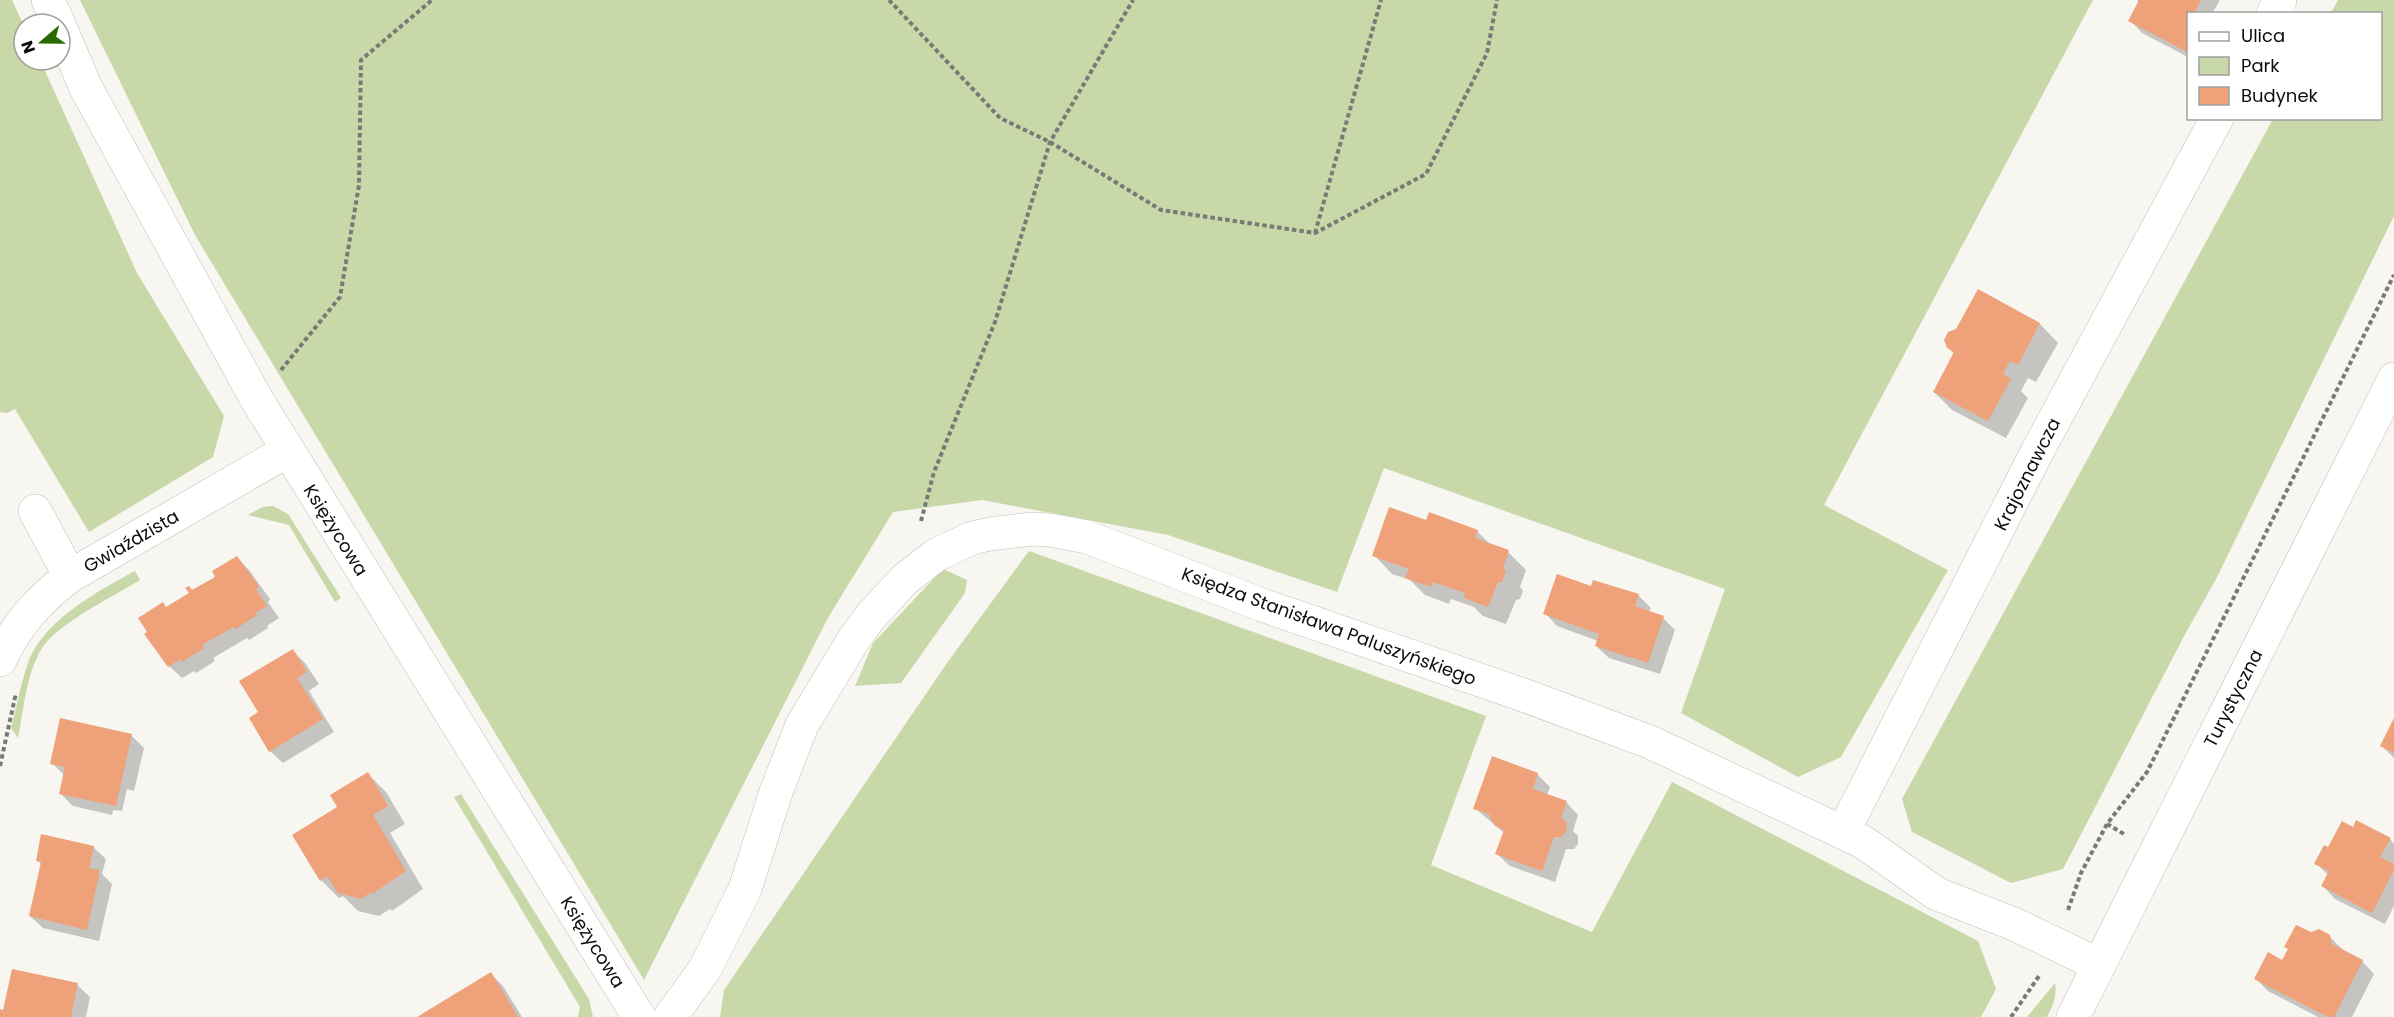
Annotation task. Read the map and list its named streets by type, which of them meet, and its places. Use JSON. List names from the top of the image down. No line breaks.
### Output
{"streets":{"street":["Krajoznawcza","Księżycowa","Gwiaździsta","Księdza Stanisława Paluszyńskiego","Turystyczna"]},"crossings":[["Krajoznawcza","Księdza Stanisława Paluszyńskiego"],["Księżycowa","Gwiaździsta"],["Księdza Stanisława Paluszyńskiego","Turystyczna"]],"legend":["Ulica","Park","Budynek"],"north":"left"}
